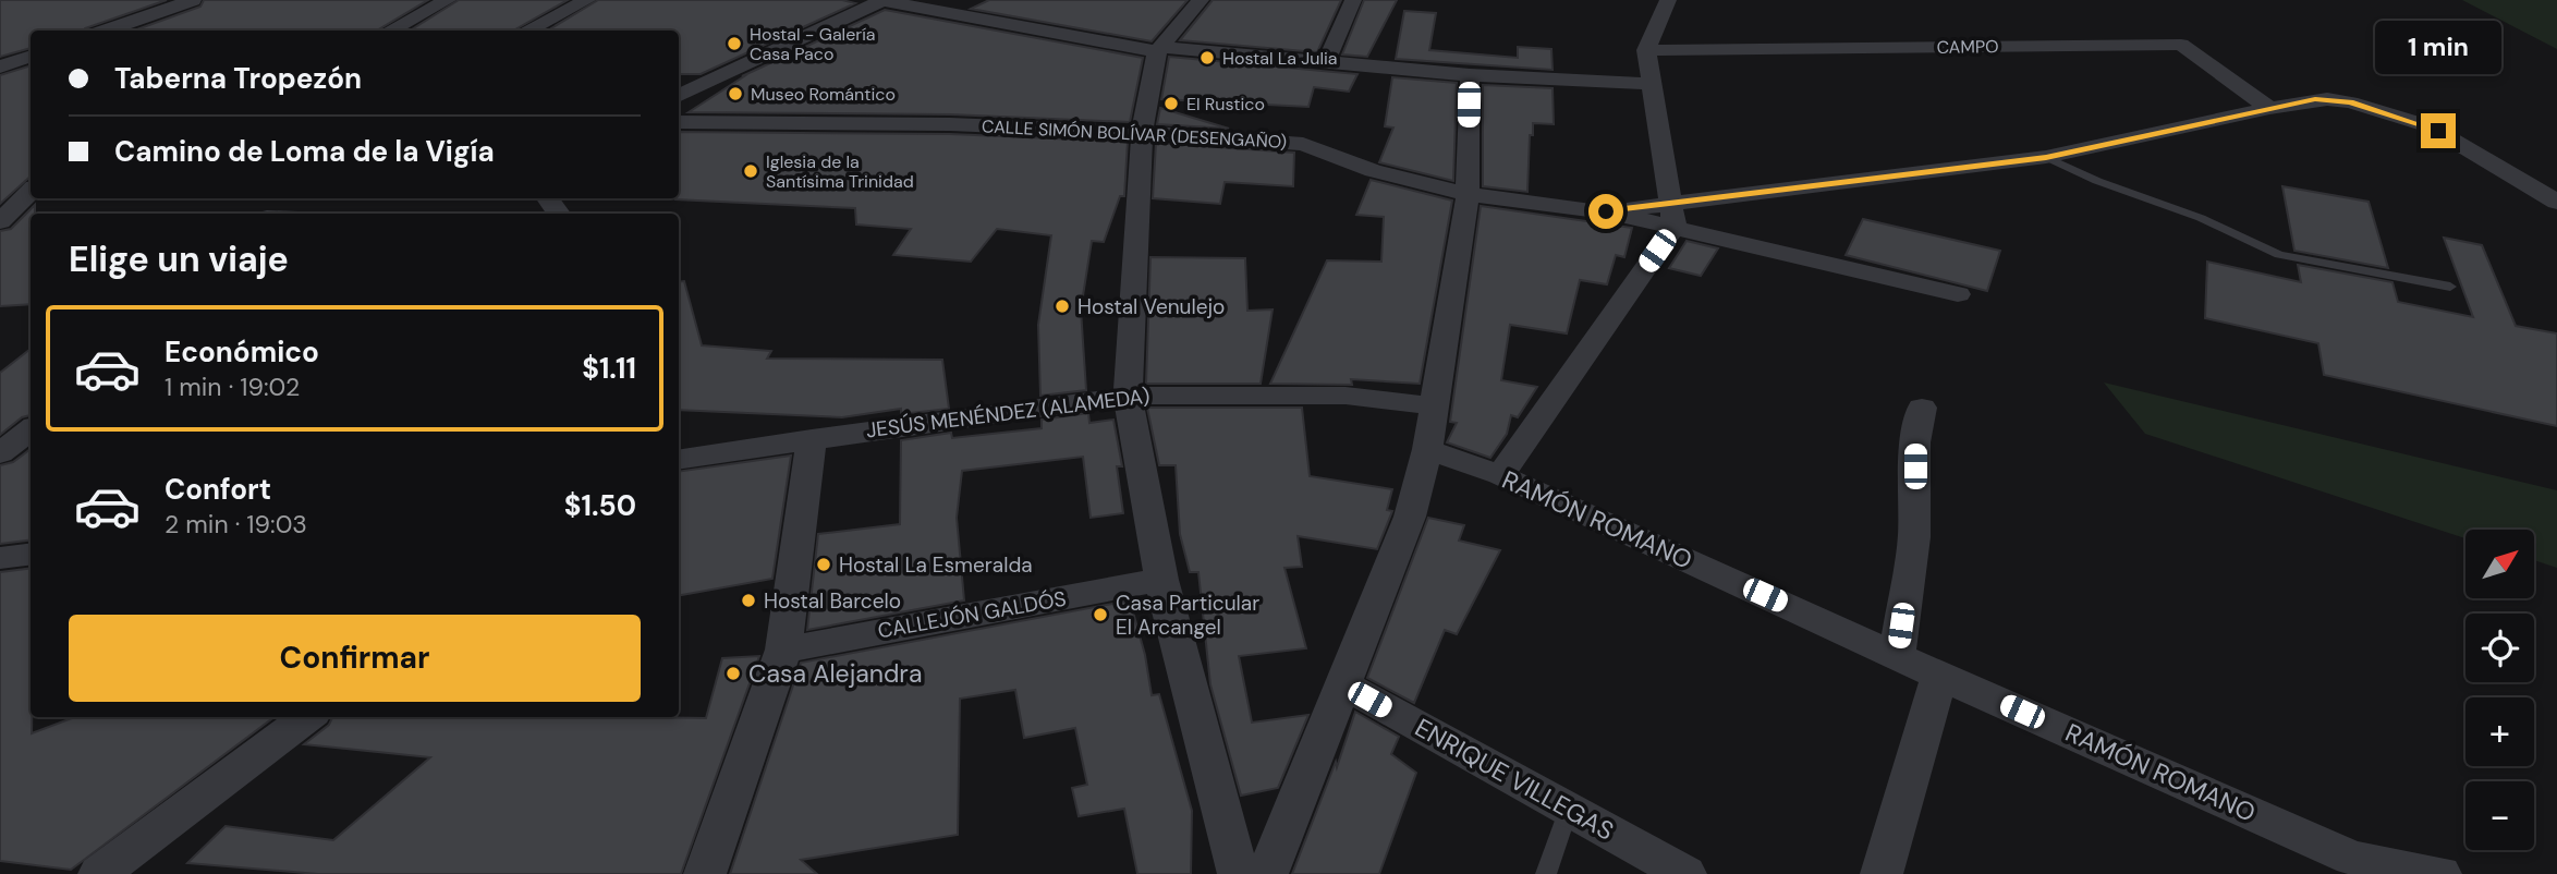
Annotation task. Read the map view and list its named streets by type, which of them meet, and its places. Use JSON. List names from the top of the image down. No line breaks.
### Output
{"streets":{"street":["CAMPO","CALLE SIMÓN BOLÍVAR (DESENGAÑO)","JESÚS MENÉNDEZ (ALAMEDA)","RAMÓN ROMANO","CALLEJÓN GALDÓS","ENRIQUE VILLEGAS"]},"places":["Hostal - Galería Casa Paco","Hostal La Julia","Museo Romántico","El Rustico","Iglesia de la Santísima Trinidad","Hostal Venulejo","Hostal La Esmeralda","Hostal Barcelo","Casa Particular El Arcangel","Casa Alejandra"],"north":"top right","page":{"bubble":"1 min","banner":["Taberna Tropezón","Camino de Loma de la Vigía"],"heading":"Elige un viaje","list":[{"name":"Económico","note":"1 min · 19:02","value":"$1.11"},{"name":"Confort","note":"2 min · 19:03","value":"$1.50"}],"map_buttons":["+","−"],"buttons":"Confirmar"}}
